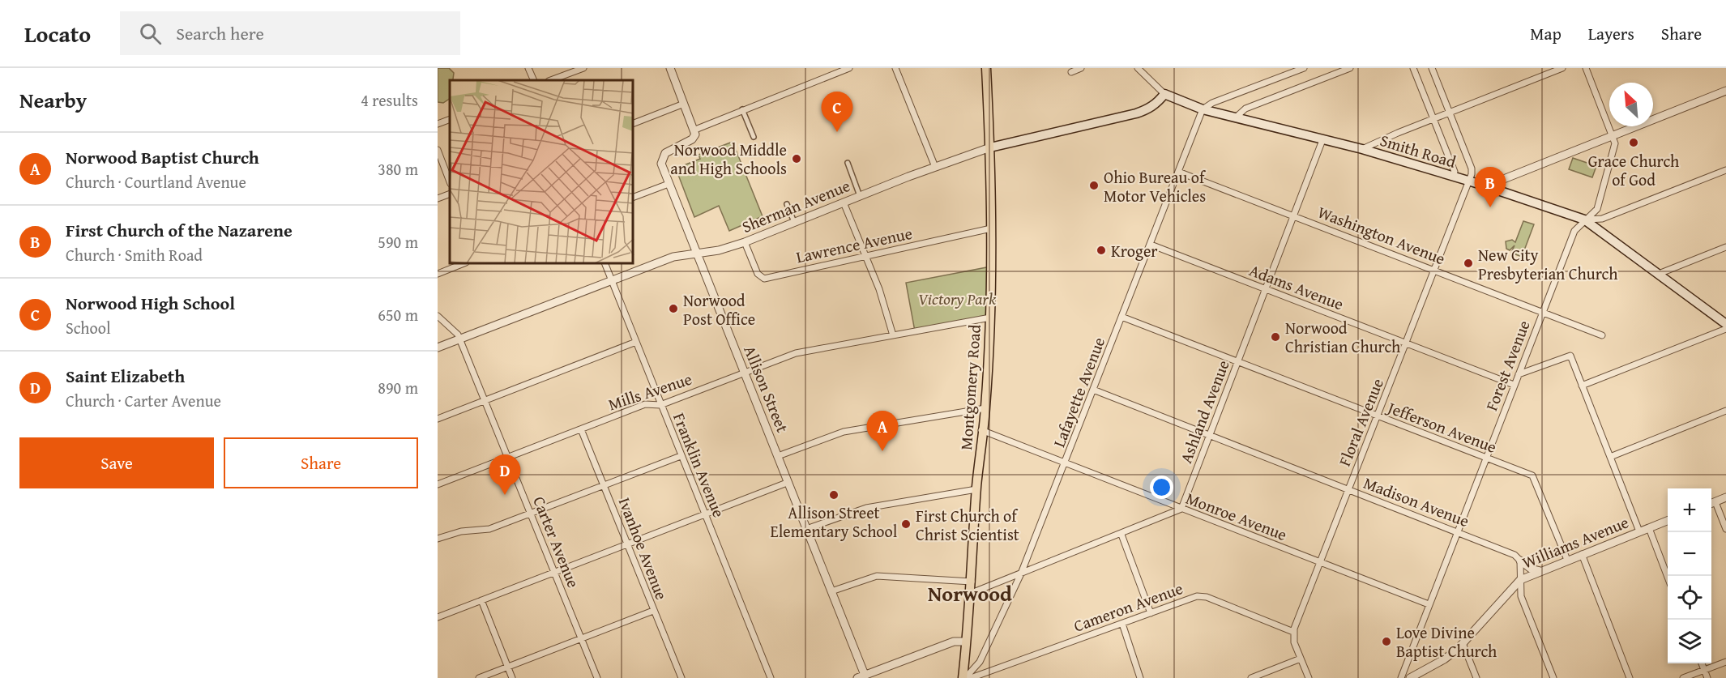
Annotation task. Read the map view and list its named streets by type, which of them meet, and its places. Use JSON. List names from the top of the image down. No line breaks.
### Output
{"streets":{"main road":["Smith Road","Sherman Avenue","Montgomery Road"],"street":["Washington Avenue","Lawrence Avenue","Adams Avenue","Forest Avenue","Allison Street","Mills Avenue","Lafayette Avenue","Ashland Avenue","Floral Avenue","Jefferson Avenue","Franklin Avenue","Madison Avenue","Monroe Avenue","Carter Avenue","Williams Avenue","Ivanhoe Avenue","Cameron Avenue"]},"crossings":[["Smith Road","Sherman Avenue"],["Smith Road","Forest Avenue"],["Smith Road","Lafayette Avenue"],["Smith Road","Ashland Avenue"],["Smith Road","Floral Avenue"],["Sherman Avenue","Lawrence Avenue"],["Sherman Avenue","Montgomery Road"],["Sherman Avenue","Allison Street"],["Sherman Avenue","Franklin Avenue"],["Sherman Avenue","Carter Avenue"],["Washington Avenue","Forest Avenue"],["Washington Avenue","Lafayette Avenue"],["Washington Avenue","Ashland Avenue"],["Washington Avenue","Floral Avenue"],["Lawrence Avenue","Montgomery Road"],["Adams Avenue","Forest Avenue"],["Adams Avenue","Lafayette Avenue"],["Adams Avenue","Ashland Avenue"],["Adams Avenue","Floral Avenue"],["Forest Avenue","Jefferson Avenue"],["Forest Avenue","Madison Avenue"],["Forest Avenue","Monroe Avenue"],["Montgomery Road","Mills Avenue"],["Montgomery Road","Lafayette Avenue"],["Montgomery Road","Monroe Avenue"],["Allison Street","Mills Avenue"],["Mills Avenue","Franklin Avenue"],["Mills Avenue","Carter Avenue"],["Mills Avenue","Ivanhoe Avenue"],["Lafayette Avenue","Jefferson Avenue"],["Lafayette Avenue","Madison Avenue"],["Lafayette Avenue","Monroe Avenue"],["Ashland Avenue","Jefferson Avenue"],["Ashland Avenue","Madison Avenue"],["Ashland Avenue","Monroe Avenue"],["Floral Avenue","Jefferson Avenue"],["Floral Avenue","Madison Avenue"],["Floral Avenue","Monroe Avenue"],["Floral Avenue","Cameron Avenue"],["Jefferson Avenue","Williams Avenue"]],"districts":["Norwood"],"parks":["Victory Park"],"places":["Grace Church of God","Norwood Middle and High Schools","Ohio Bureau of Motor Vehicles","Kroger","New City Presbyterian Church","Norwood Post Office","Norwood Christian Church","Allison Street Elementary School","First Church of Christ Scientist","Love Divine Baptist Church"],"north":"top left","page":{"header":"Locato","search":"Search here","nav":["Map","Layers","Share"],"heading":["Nearby","4 results"],"pins":["C","B","A","D"],"list":[{"mark":"A","name":"Norwood Baptist Church","note":"Church · Courtland Avenue","value":"380 m"},{"mark":"B","name":"First Church of the Nazarene","note":"Church · Smith Road","value":"590 m"},{"mark":"C","name":"Norwood High School","note":"School","value":"650 m"},{"mark":"D","name":"Saint Elizabeth","note":"Church · Carter Avenue","value":"890 m"}],"buttons":["Save","Share"],"map_buttons":["+","−"]}}
